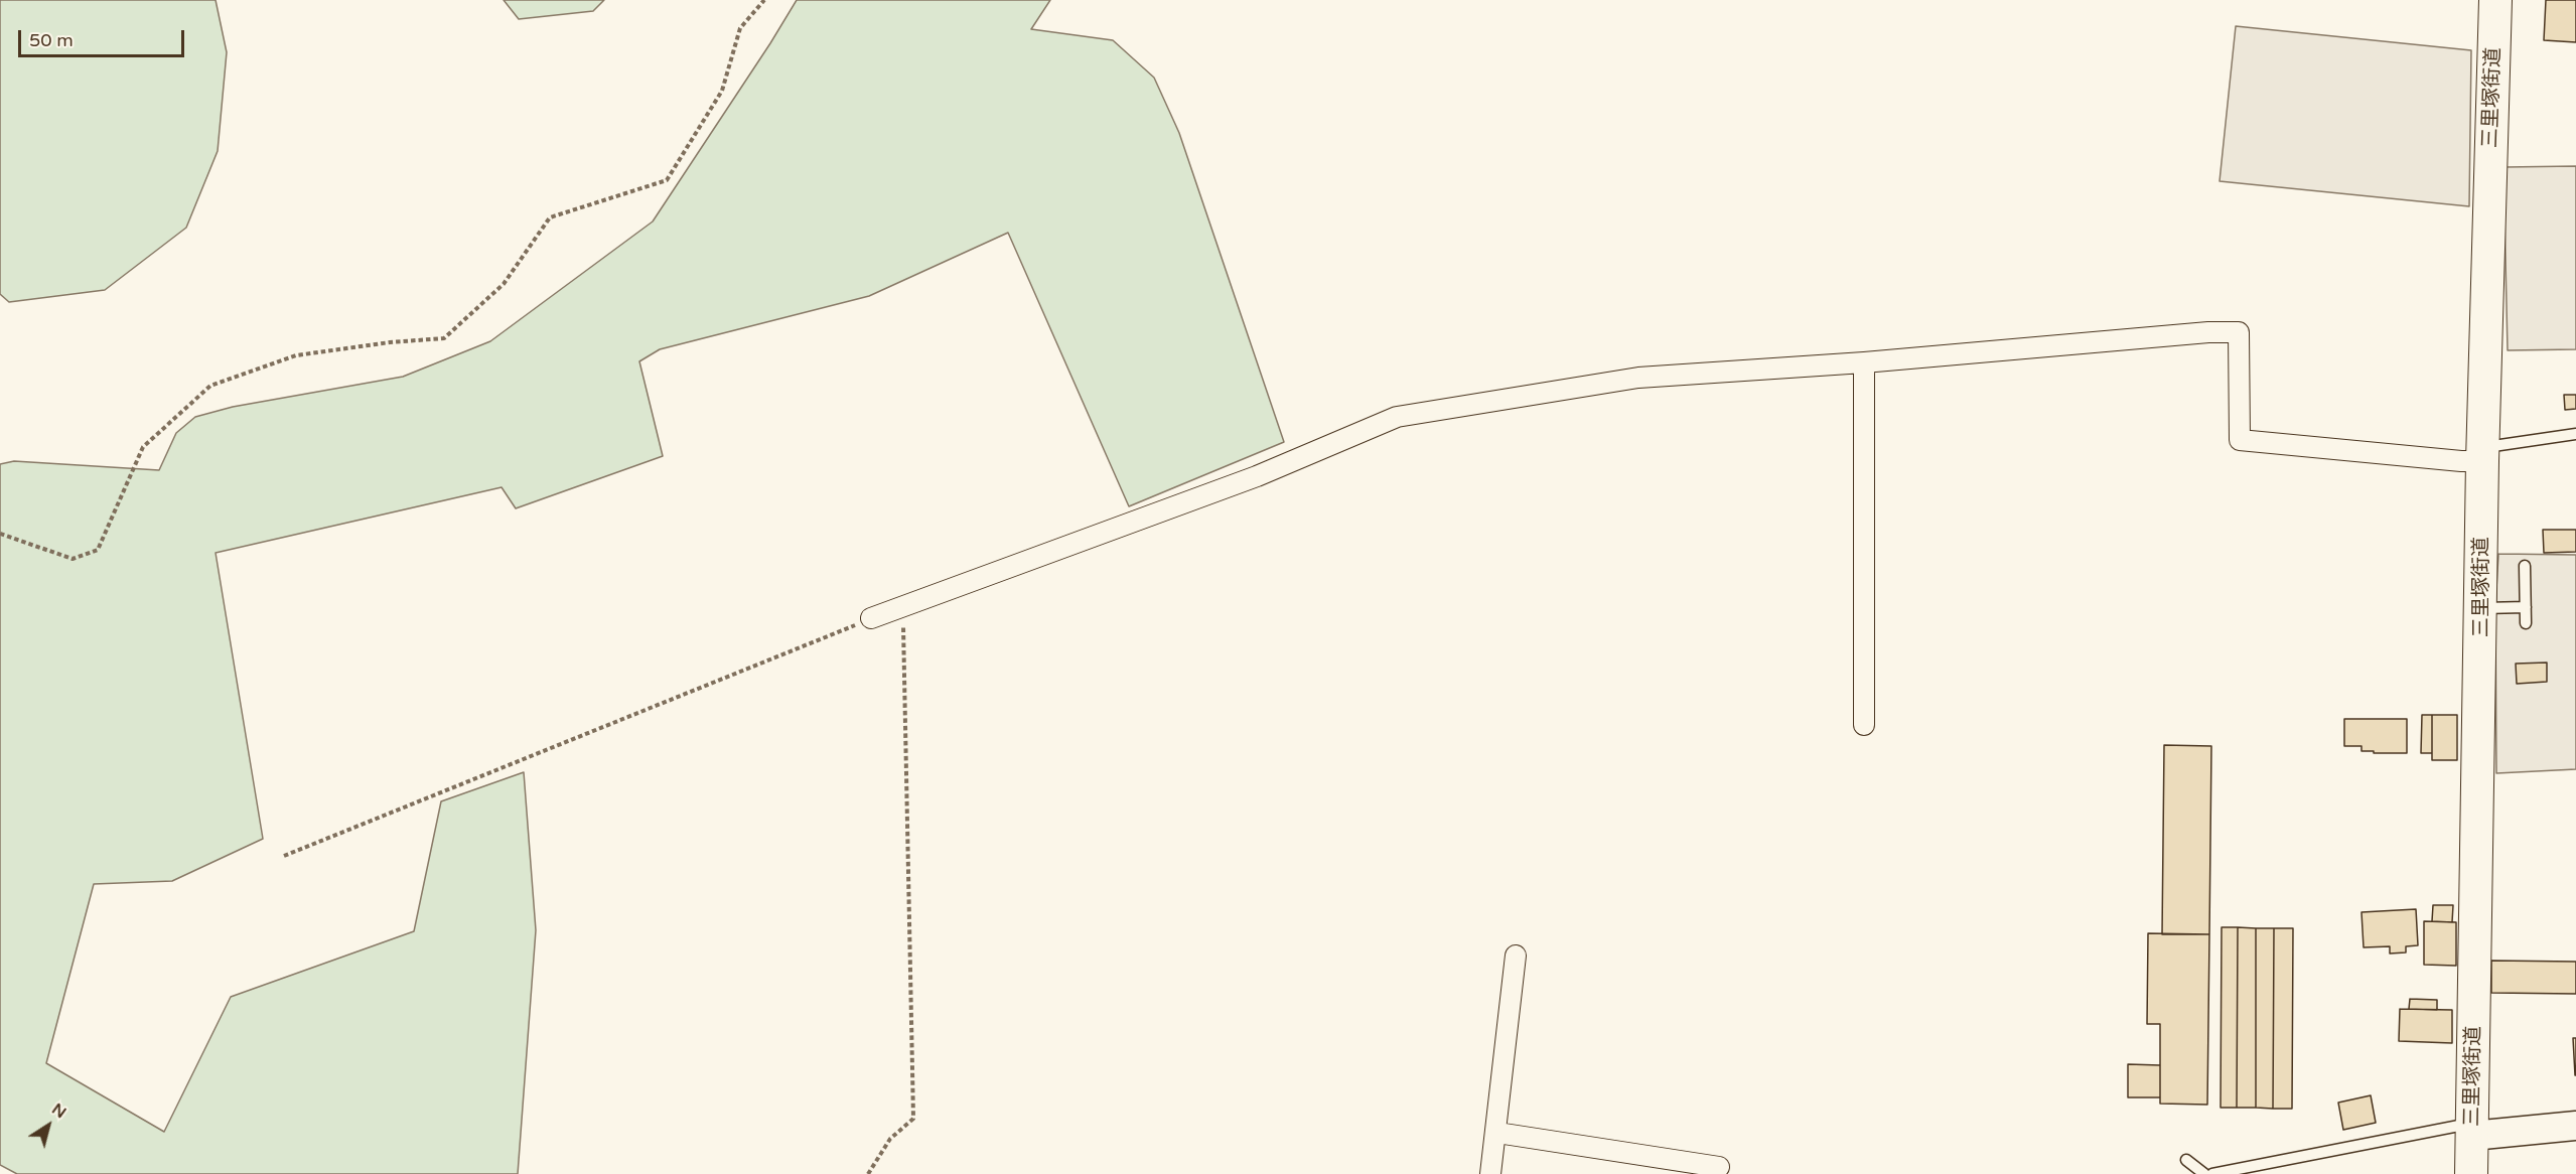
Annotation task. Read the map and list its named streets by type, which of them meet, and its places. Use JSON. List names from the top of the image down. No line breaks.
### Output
{"streets":{"main road":["三里塚街道"]},"scale_bar":"50 m","north":"top right"}
